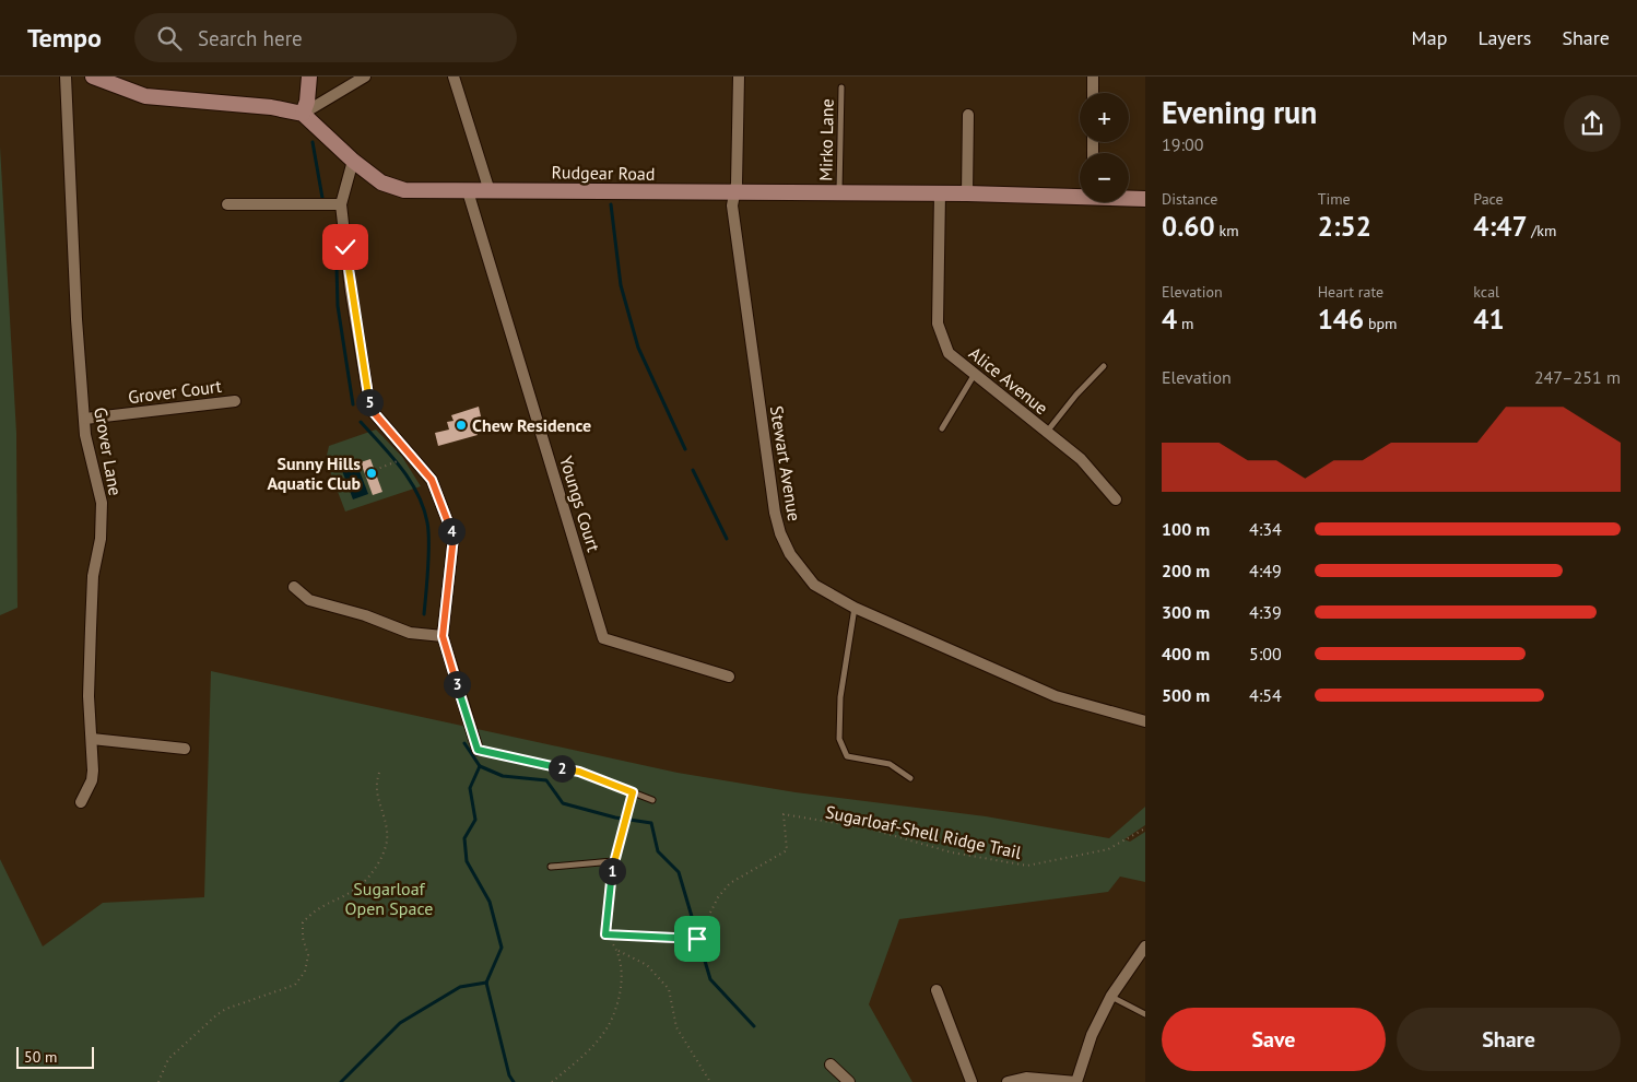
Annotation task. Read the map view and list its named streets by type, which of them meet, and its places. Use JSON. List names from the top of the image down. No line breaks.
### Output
{"streets":{"street":["Rudgear Road","Alice Avenue","Grover Court","Grover Lane","Stewart Avenue","Youngs Court"],"lane":["Mirko Lane"],"path":["Sugarloaf-Shell Ridge Trail"]},"crossings":[["Mirko Lane","Rudgear Road"],["Rudgear Road","Alice Avenue"],["Rudgear Road","Stewart Avenue"],["Rudgear Road","Youngs Court"],["Grover Court","Grover Lane"]],"parks":["Sugarloaf Open Space"],"places":["Chew Residence","Sunny Hills Aquatic Club"],"scale_bar":"50 m","page":{"header":"Tempo","search":"Search here","nav":["Map","Layers","Share"],"heading":["Evening run","19:00"],"map_buttons":["+","−"],"stats":[["Distance","0.60 km"],["Time","2:52"],["Pace","4:47 /km"],["Elevation","4 m"],["Heart rate","146 bpm"],["kcal","41"]],"chart":["Elevation","247–251 m"],"pins":["5","4","3","2","1"],"list":[{"name":"100 m","note":"4:34"},{"name":"200 m","note":"4:49"},{"name":"300 m","note":"4:39"},{"name":"400 m","note":"5:00"},{"name":"500 m","note":"4:54"}],"buttons":["Save","Share"],"scale":"50 m"}}
